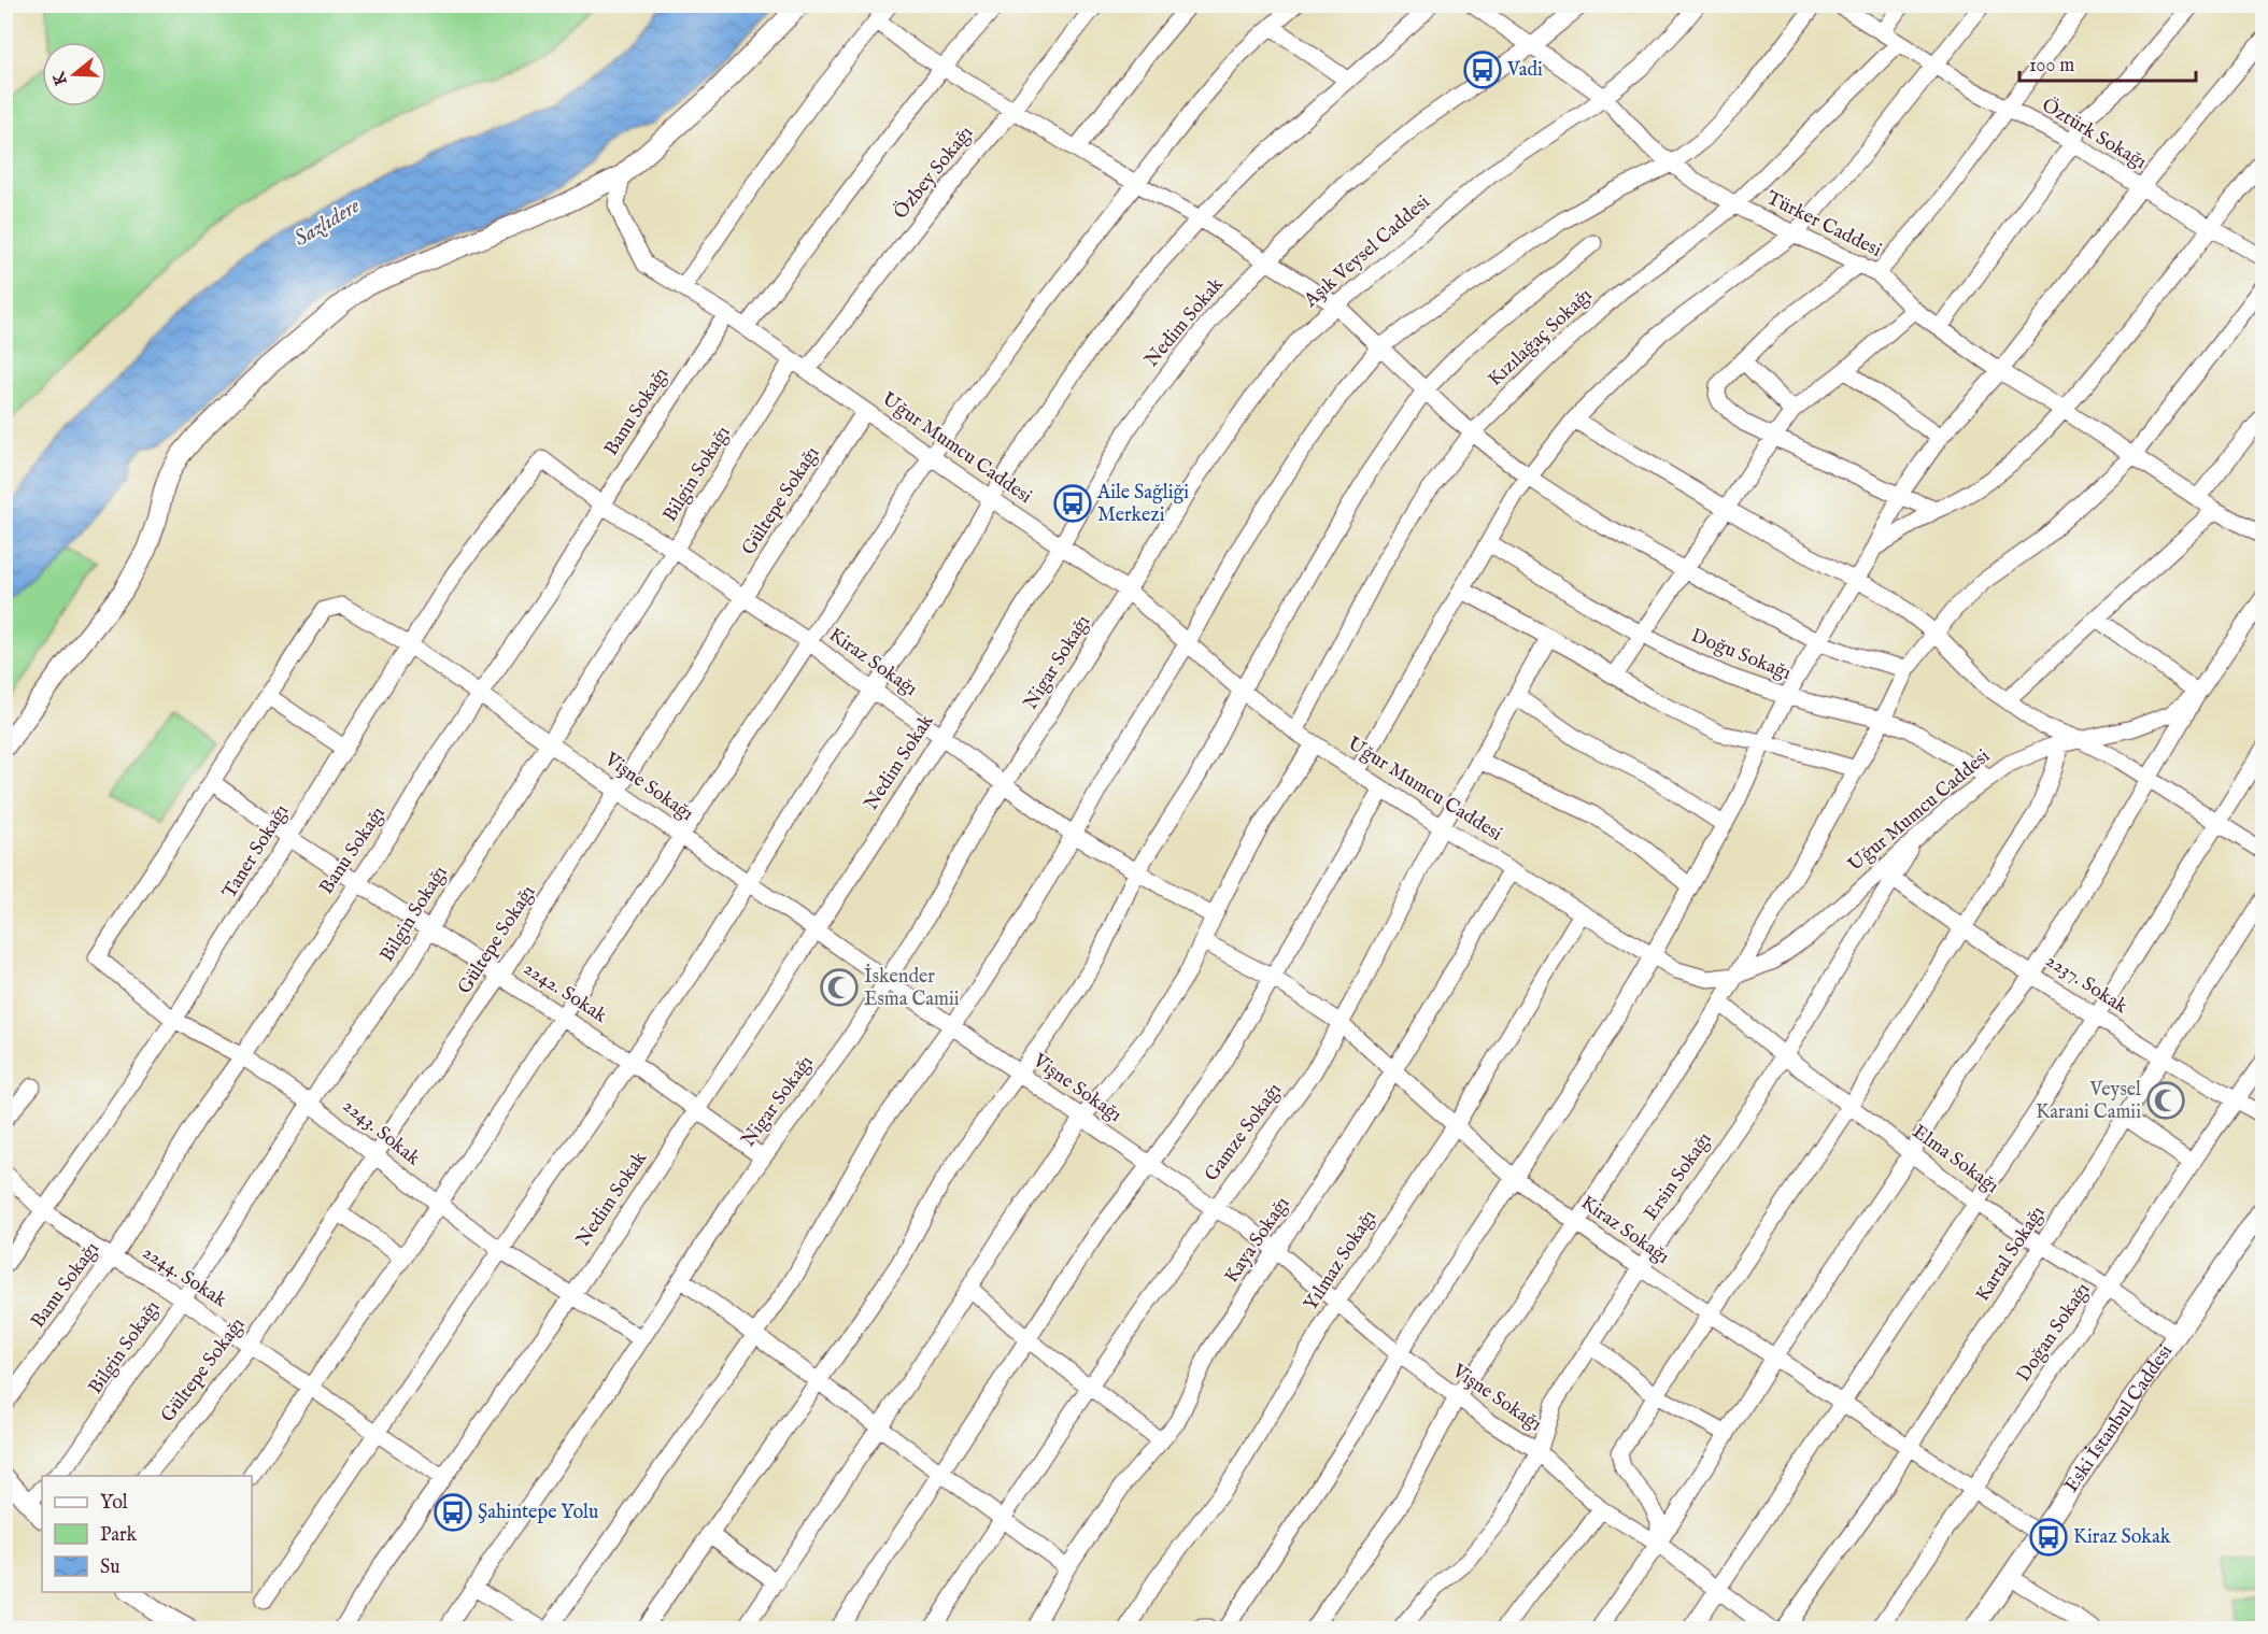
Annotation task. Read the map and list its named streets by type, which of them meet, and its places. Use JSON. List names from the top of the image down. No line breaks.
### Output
{"streets":{"main road":["Eski İstanbul Caddesi"],"street":["Öztürk Sokağı","Özbey Sokağı","Türker Caddesi","Aşık Veysel Caddesi","Nedim Sokak","Kızılağaç Sokağı","Banu Sokağı","Uğur Mumcu Caddesi","Bilgin Sokağı","Gültepe Sokağı","Doğu Sokağı","Kiraz Sokağı","Nigar Sokağı","Vişne Sokağı","Taner Sokağı","2237. Sokak","2242. Sokak","2243. Sokak","Gamze Sokağı","Elma Sokağı","Ersin Sokağı","Kaya Sokağı","Kartal Sokağı","Yılmaz Sokağı","2244. Sokak","Doğan Sokağı"]},"crossings":[["Öztürk Sokağı","Kızılağaç Sokağı"],["Özbey Sokağı","Uğur Mumcu Caddesi"],["Türker Caddesi","Aşık Veysel Caddesi"],["Türker Caddesi","Nedim Sokak"],["Türker Caddesi","Kızılağaç Sokağı"],["Aşık Veysel Caddesi","Uğur Mumcu Caddesi"],["Aşık Veysel Caddesi","Nigar Sokağı"],["Nedim Sokak","Uğur Mumcu Caddesi"],["Nedim Sokak","Kiraz Sokağı"],["Nedim Sokak","Vişne Sokağı"],["Nedim Sokak","2242. Sokak"],["Nedim Sokak","2243. Sokak"],["Nedim Sokak","2244. Sokak"],["Kızılağaç Sokağı","Uğur Mumcu Caddesi"],["Banu Sokağı","Uğur Mumcu Caddesi"],["Banu Sokağı","Kiraz Sokağı"],["Banu Sokağı","Vişne Sokağı"],["Banu Sokağı","2242. Sokak"],["Banu Sokağı","2243. Sokak"],["Banu Sokağı","2244. Sokak"],["Uğur Mumcu Caddesi","Bilgin Sokağı"],["Uğur Mumcu Caddesi","Gültepe Sokağı"],["Uğur Mumcu Caddesi","Doğu Sokağı"],["Uğur Mumcu Caddesi","Nigar Sokağı"],["Uğur Mumcu Caddesi","Gamze Sokağı"],["Uğur Mumcu Caddesi","Ersin Sokağı"],["Uğur Mumcu Caddesi","Kaya Sokağı"],["Uğur Mumcu Caddesi","Yılmaz Sokağı"],["Bilgin Sokağı","Kiraz Sokağı"],["Bilgin Sokağı","Vişne Sokağı"],["Bilgin Sokağı","2242. Sokak"],["Bilgin Sokağı","2243. Sokak"],["Bilgin Sokağı","2244. Sokak"],["Gültepe Sokağı","Kiraz Sokağı"],["Gültepe Sokağı","Vişne Sokağı"],["Gültepe Sokağı","2242. Sokak"],["Gültepe Sokağı","2243. Sokak"],["Gültepe Sokağı","2244. Sokak"],["Kiraz Sokağı","Nigar Sokağı"],["Kiraz Sokağı","Taner Sokağı"],["Kiraz Sokağı","Gamze Sokağı"],["Kiraz Sokağı","Ersin Sokağı"],["Kiraz Sokağı","Kaya Sokağı"],["Kiraz Sokağı","Kartal Sokağı"],["Kiraz Sokağı","Yılmaz Sokağı"],["Kiraz Sokağı","Doğan Sokağı"],["Kiraz Sokağı","Eski İstanbul Caddesi"],["Nigar Sokağı","Vişne Sokağı"],["Nigar Sokağı","2242. Sokak"],["Nigar Sokağı","2243. Sokak"],["Vişne Sokağı","Taner Sokağı"],["Vişne Sokağı","Gamze Sokağı"],["Vişne Sokağı","Ersin Sokağı"],["Vişne Sokağı","Kaya Sokağı"],["Vişne Sokağı","Yılmaz Sokağı"],["Taner Sokağı","2242. Sokak"],["Taner Sokağı","2243. Sokak"],["Taner Sokağı","2244. Sokak"],["2237. Sokak","Ersin Sokağı"],["2237. Sokak","Kartal Sokağı"],["2237. Sokak","Doğan Sokağı"],["2242. Sokak","2243. Sokak"],["Elma Sokağı","Ersin Sokağı"],["Elma Sokağı","Kartal Sokağı"],["Elma Sokağı","Doğan Sokağı"],["Elma Sokağı","Eski İstanbul Caddesi"]],"water":["Sazlıdere"],"places":{"bus stop":["Vadi","Aile Sağliği Merkezi","Şahintepe Yolu","Kiraz Sokak"],"mosque":["İskender Esma Camii","Veysel Karani Camii"]},"legend":["Yol","Park","Su"],"scale_bar":"100 m","north":"left"}
